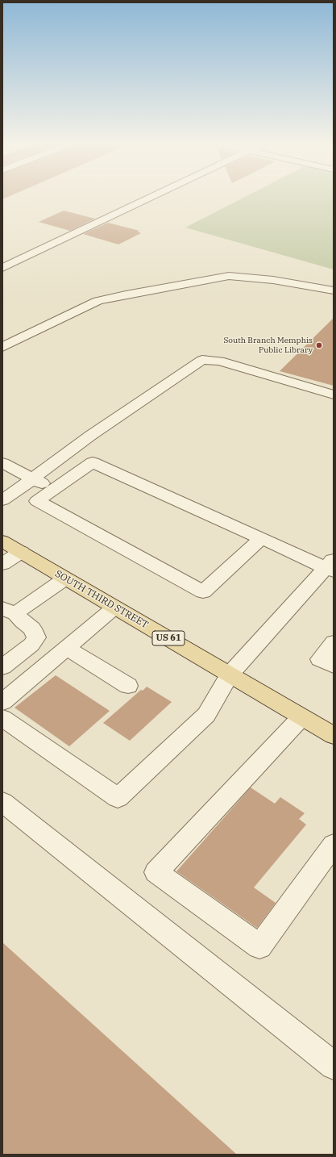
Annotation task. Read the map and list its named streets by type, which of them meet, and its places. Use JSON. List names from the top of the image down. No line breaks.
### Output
{"streets":{"main road":["SOUTH THIRD STREET","US 61"]},"places":["South Branch Memphis Public Library"]}
